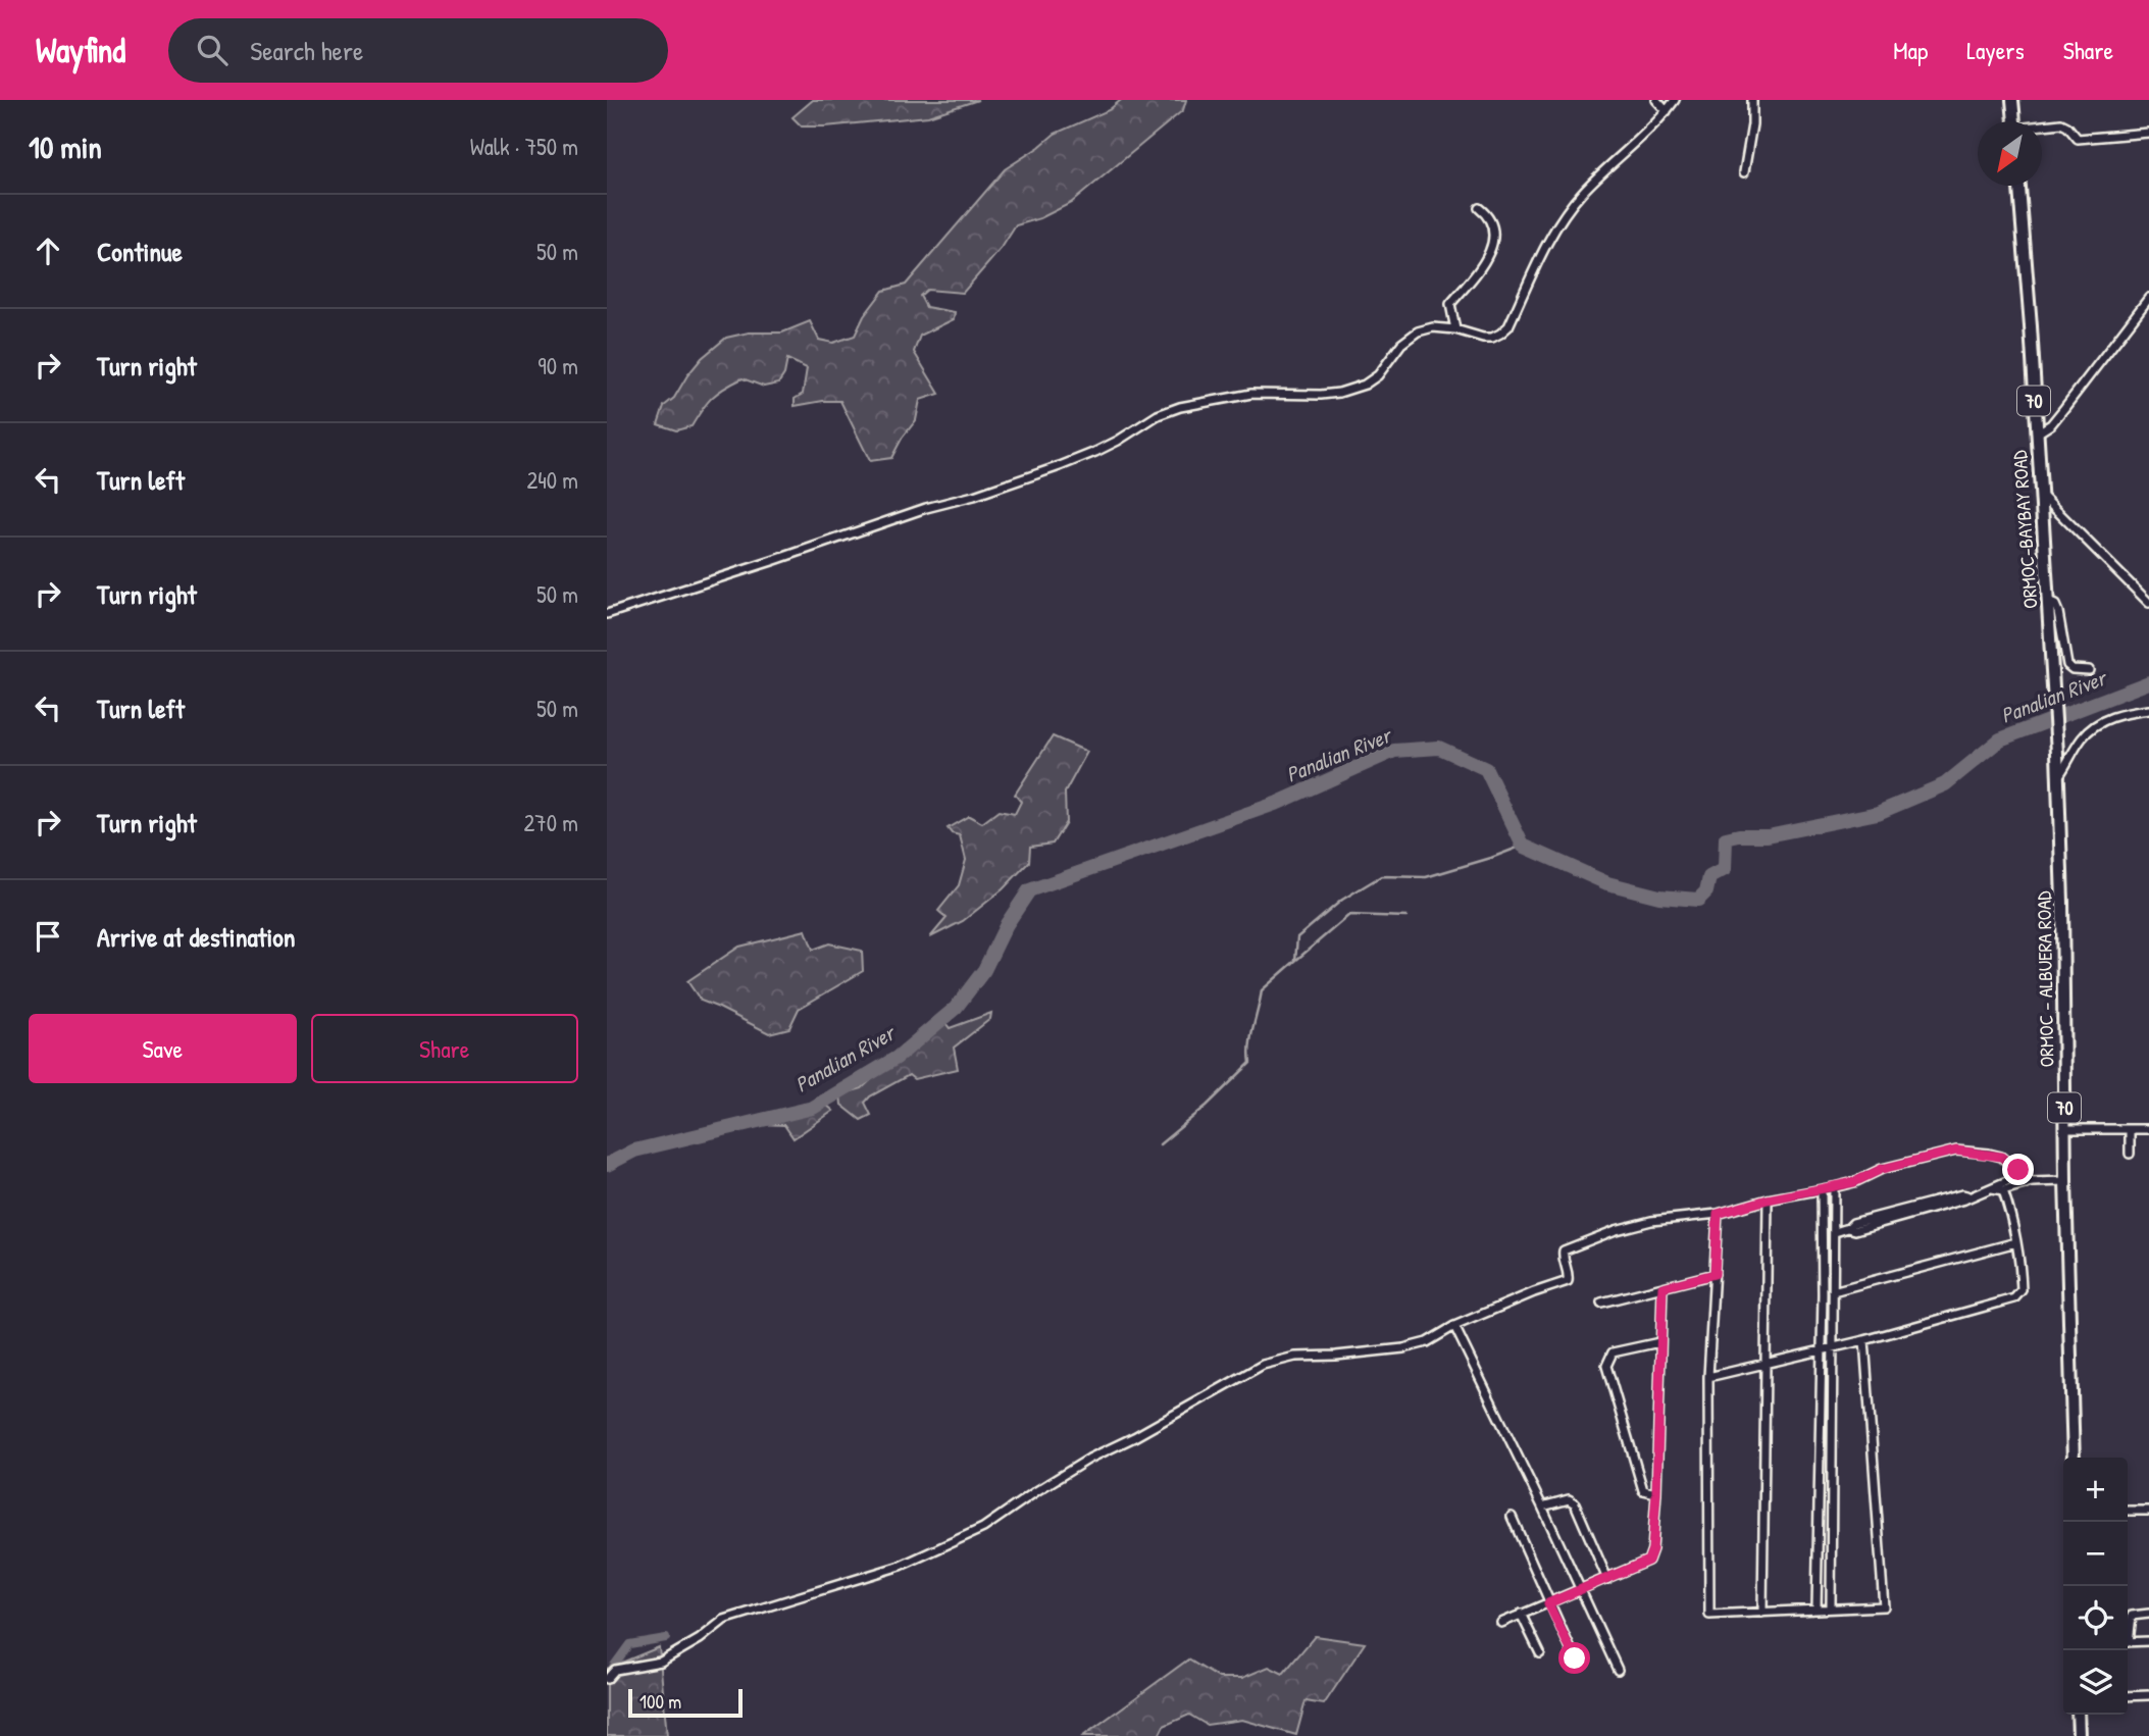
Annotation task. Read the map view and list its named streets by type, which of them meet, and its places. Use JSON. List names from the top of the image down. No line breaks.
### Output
{"streets":{"highway":["70","ORMOC-BAYBAY ROAD","ORMOC – ALBUERA ROAD"]},"crossings":[["ORMOC-BAYBAY ROAD","ORMOC – ALBUERA ROAD"]],"water":["Panalian River"],"scale_bar":"100 m","north":"bottom left","page":{"header":"Wayfind","search":"Search here","nav":["Map","Layers","Share"],"heading":["10 min","Walk · 750 m"],"list":[["Continue","50 m"],["Turn right","90 m"],["Turn left","240 m"],["Turn right","50 m"],["Turn left","50 m"],["Turn right","270 m"],"Arrive at destination"],"buttons":["Save","Share"],"map_buttons":["+","−"],"scale":"100 m"}}
